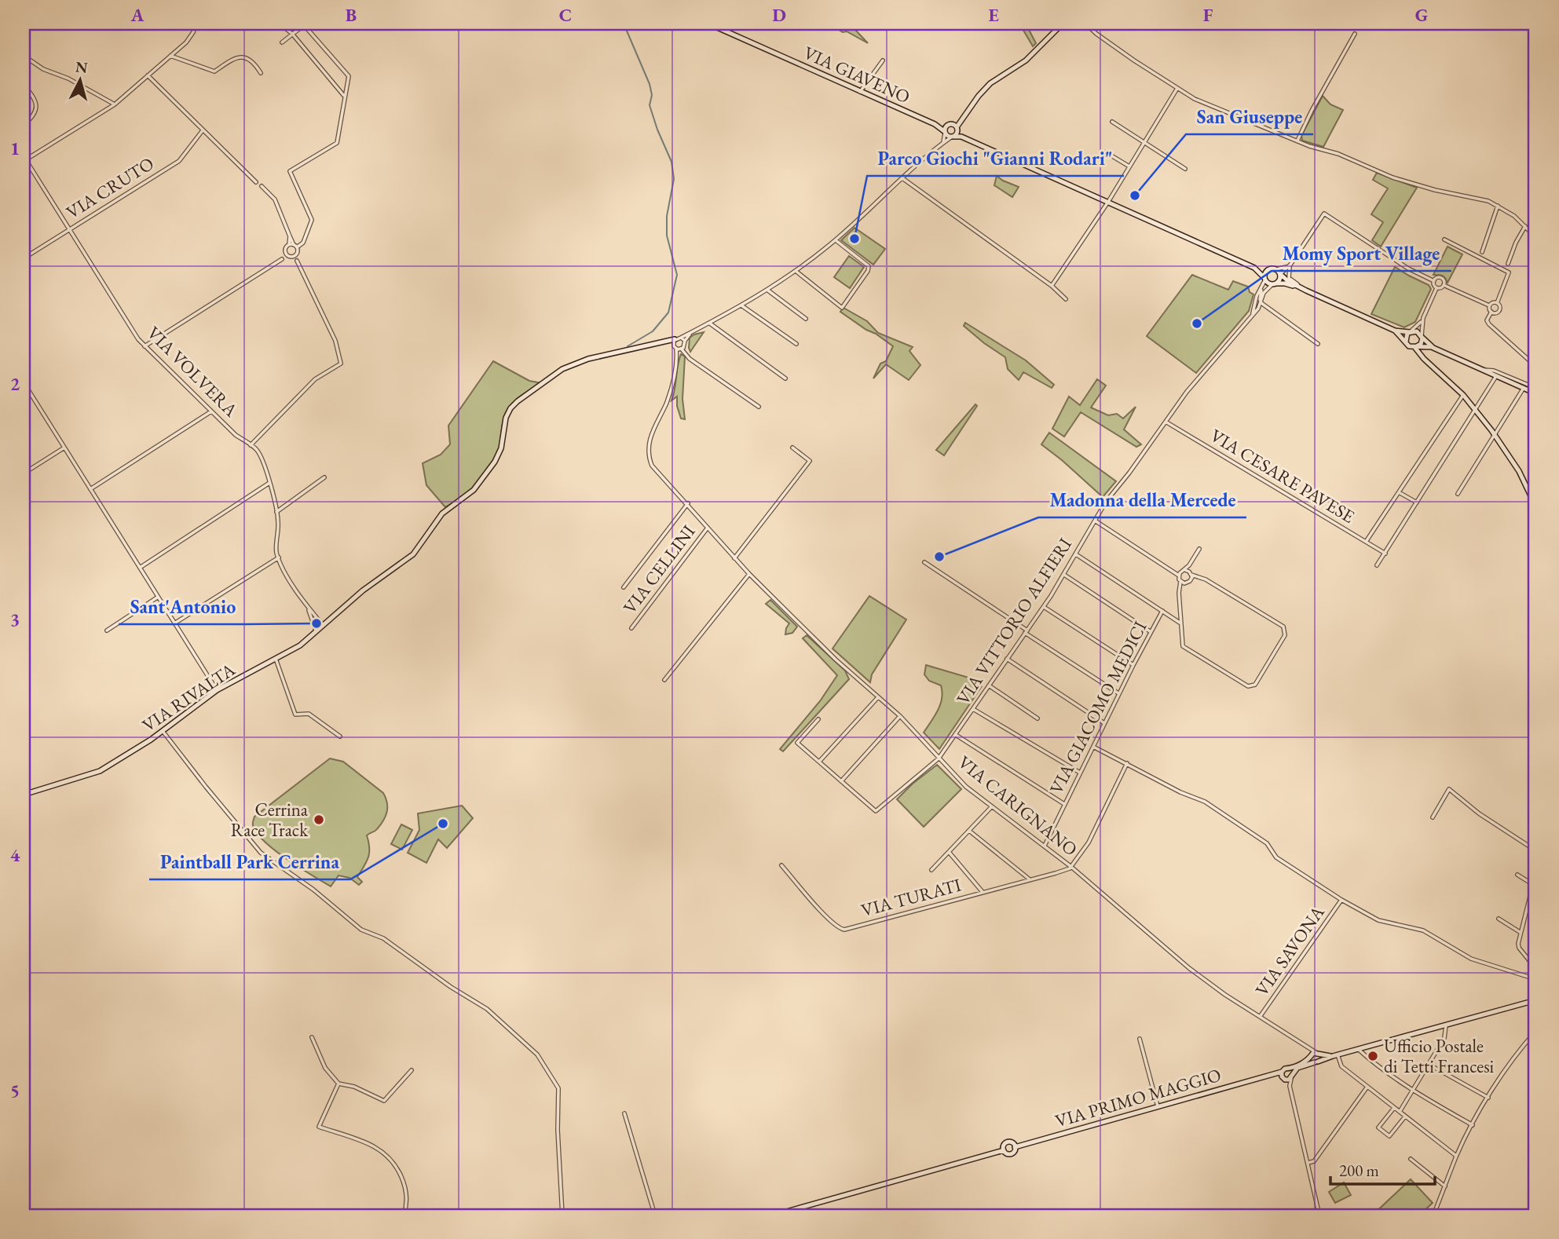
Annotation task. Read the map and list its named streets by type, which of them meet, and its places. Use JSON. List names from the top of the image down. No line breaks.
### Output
{"streets":{"main road":["VIA GIAVENO","VIA RIVALTA","VIA PRIMO MAGGIO"],"street":["VIA CRUTO","VIA VOLVERA","VIA CESARE PAVESE","VIA CELLINI","VIA VITTORIO ALFIERI","VIA GIACOMO MEDICI","VIA CARIGNANO","VIA TURATI","VIA SAVONA"]},"crossings":[["VIA GIAVENO","VIA VITTORIO ALFIERI"],["VIA CRUTO","VIA VOLVERA"],["VIA VOLVERA","VIA RIVALTA"],["VIA CESARE PAVESE","VIA VITTORIO ALFIERI"],["VIA CELLINI","VIA CARIGNANO"],["VIA VITTORIO ALFIERI","VIA CARIGNANO"],["VIA GIACOMO MEDICI","VIA CARIGNANO"],["VIA CARIGNANO","VIA TURATI"],["VIA CARIGNANO","VIA SAVONA"]],"places":["San Giuseppe","Parco Giochi \"Gianni Rodari\"","Momy Sport Village","Madonna della Mercede","Sant'Antonio","Cerrina Race Track","Paintball Park Cerrina","Ufficio Postale di Tetti Francesi"],"scale_bar":"200 m","north":"top","grid":{"columns":["A","B","C","D","E","F","G"],"rows":["1","2","3","4","5"]}}
